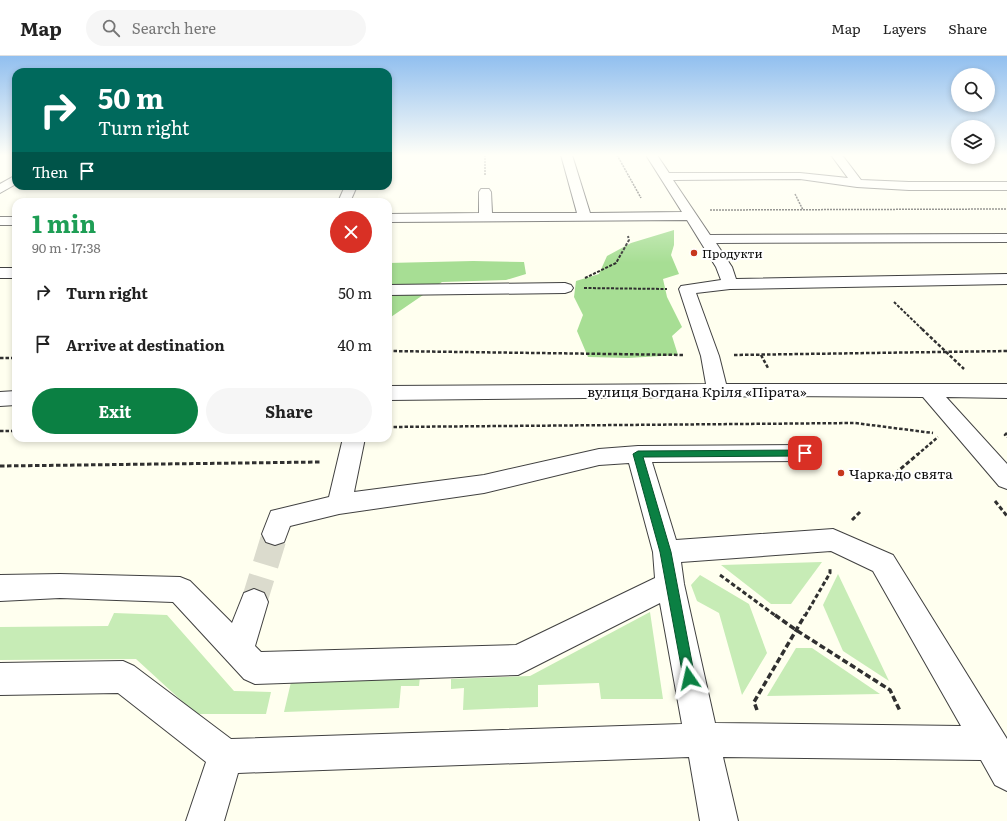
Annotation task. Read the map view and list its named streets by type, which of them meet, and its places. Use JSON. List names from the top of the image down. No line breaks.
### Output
{"streets":{"street":["вулиця Богдана Кріля «Пірата»"]},"places":["Продукти","Чарка до свята"],"page":{"header":"Map","search":"Search here","nav":["Map","Layers","Share"],"turn":["50 m","Turn right"],"then":"Then","heading":["1 min","90 m · 17:38"],"list":[{"name":"Turn right","value":"50 m"},{"name":"Arrive at destination","value":"40 m"}],"buttons":["Exit","Share"]}}
